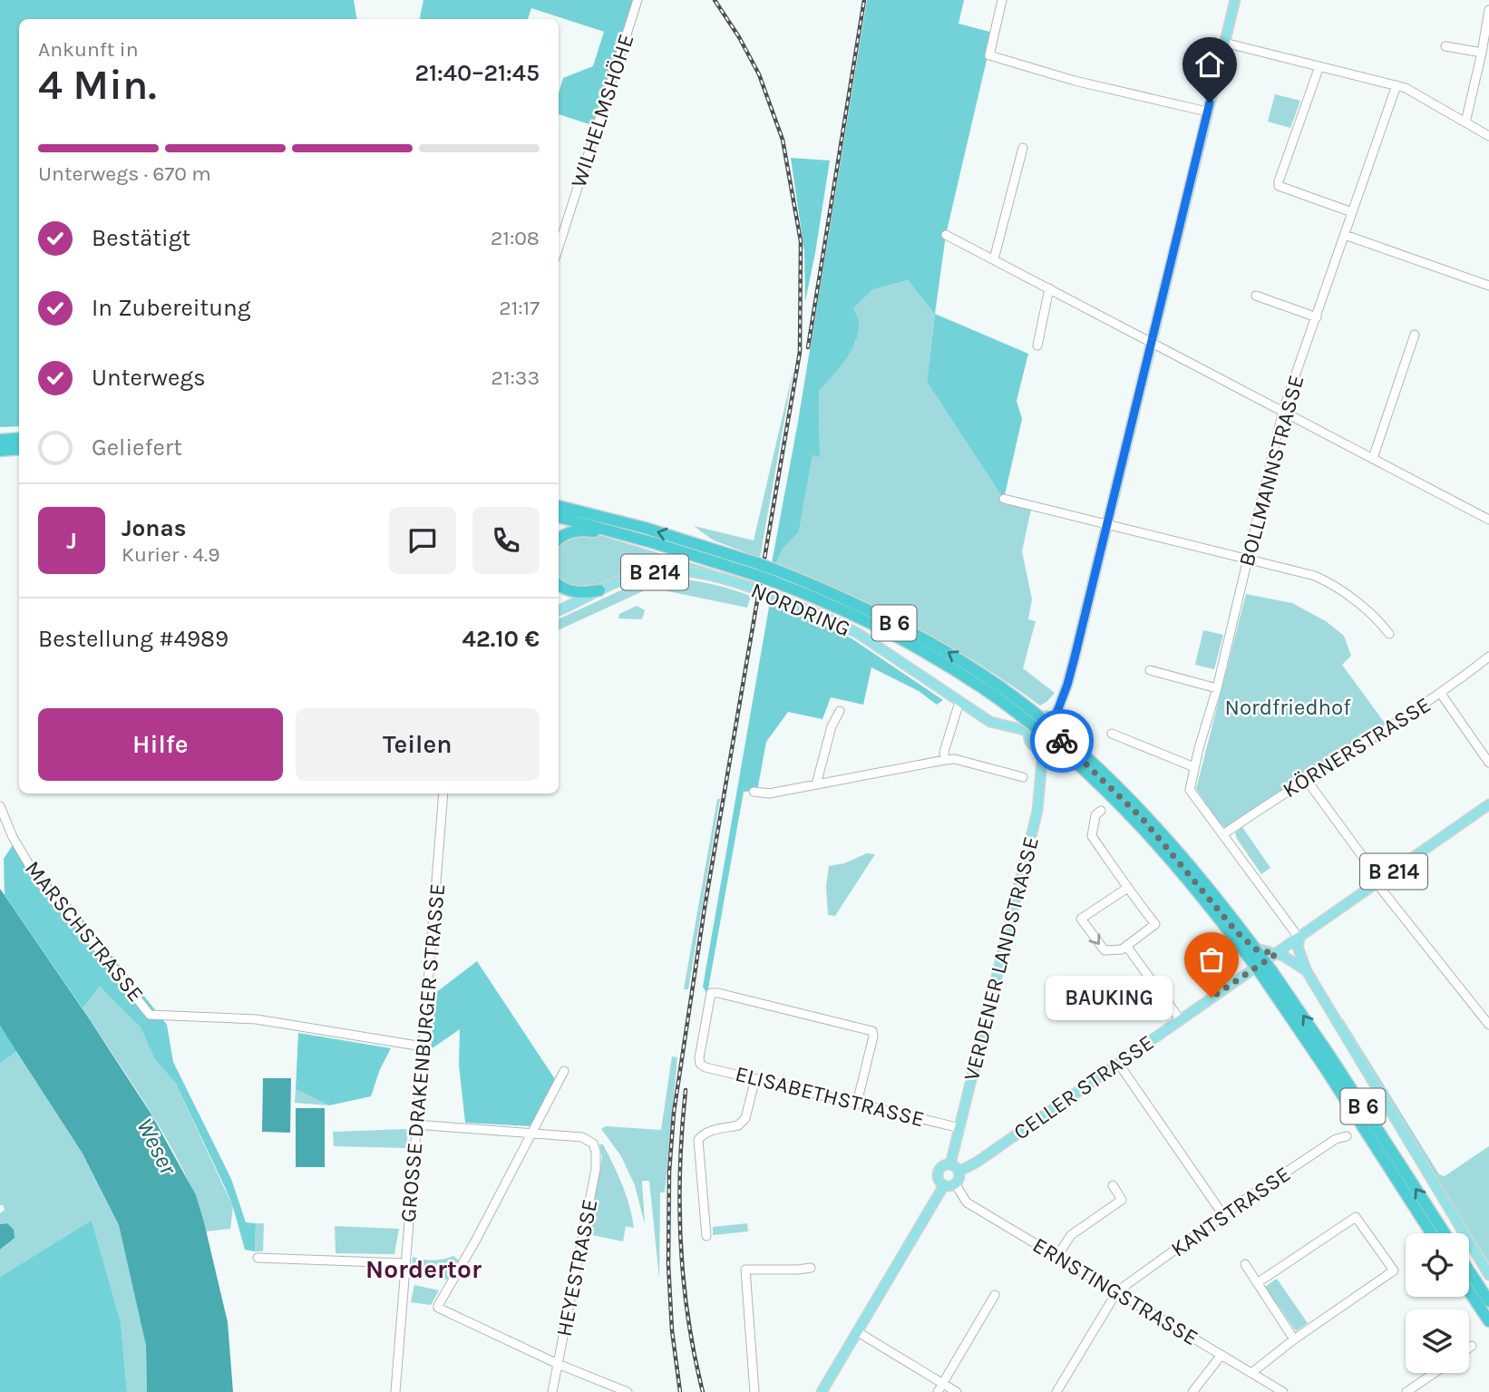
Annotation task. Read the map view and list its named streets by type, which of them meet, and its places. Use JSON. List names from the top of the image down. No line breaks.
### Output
{"streets":{"highway":["B 6"],"main road":["B 214","NORDRING","VERDENER LANDSTRASSE","CELLER STRASSE"],"street":["WILHELMSHÖHE","BOLLMANNSTRASSE","KÖRNERSTRASSE","MARSCHSTRASSE","GROSSE DRAKENBURGER STRASSE","ELISABETHSTRASSE","KANTSTRASSE","HEYESTRASSE","ERNSTINGSTRASSE"]},"crossings":[["BOLLMANNSTRASSE","KÖRNERSTRASSE"],["NORDRING","VERDENER LANDSTRASSE"],["MARSCHSTRASSE","GROSSE DRAKENBURGER STRASSE"],["VERDENER LANDSTRASSE","CELLER STRASSE"],["VERDENER LANDSTRASSE","ELISABETHSTRASSE"],["VERDENER LANDSTRASSE","ERNSTINGSTRASSE"],["CELLER STRASSE","ERNSTINGSTRASSE"],["KANTSTRASSE","ERNSTINGSTRASSE"]],"districts":["Nordertor"],"water":["Weser"],"parks":["Nordfriedhof"],"places":["BAUKING"],"page":{"heading":["4 Min.","Ankunft in","21:40–21:45"],"panel":["Jonas","Kurier · 4.9","Bestellung #4989","42.10 €"],"bar":"Unterwegs · 670 m","list":[["Bestätigt","21:08"],["In Zubereitung","21:17"],["Unterwegs","21:33"],"Geliefert"],"round":"J","buttons":["Hilfe","Teilen"],"bubble":"BAUKING"}}
